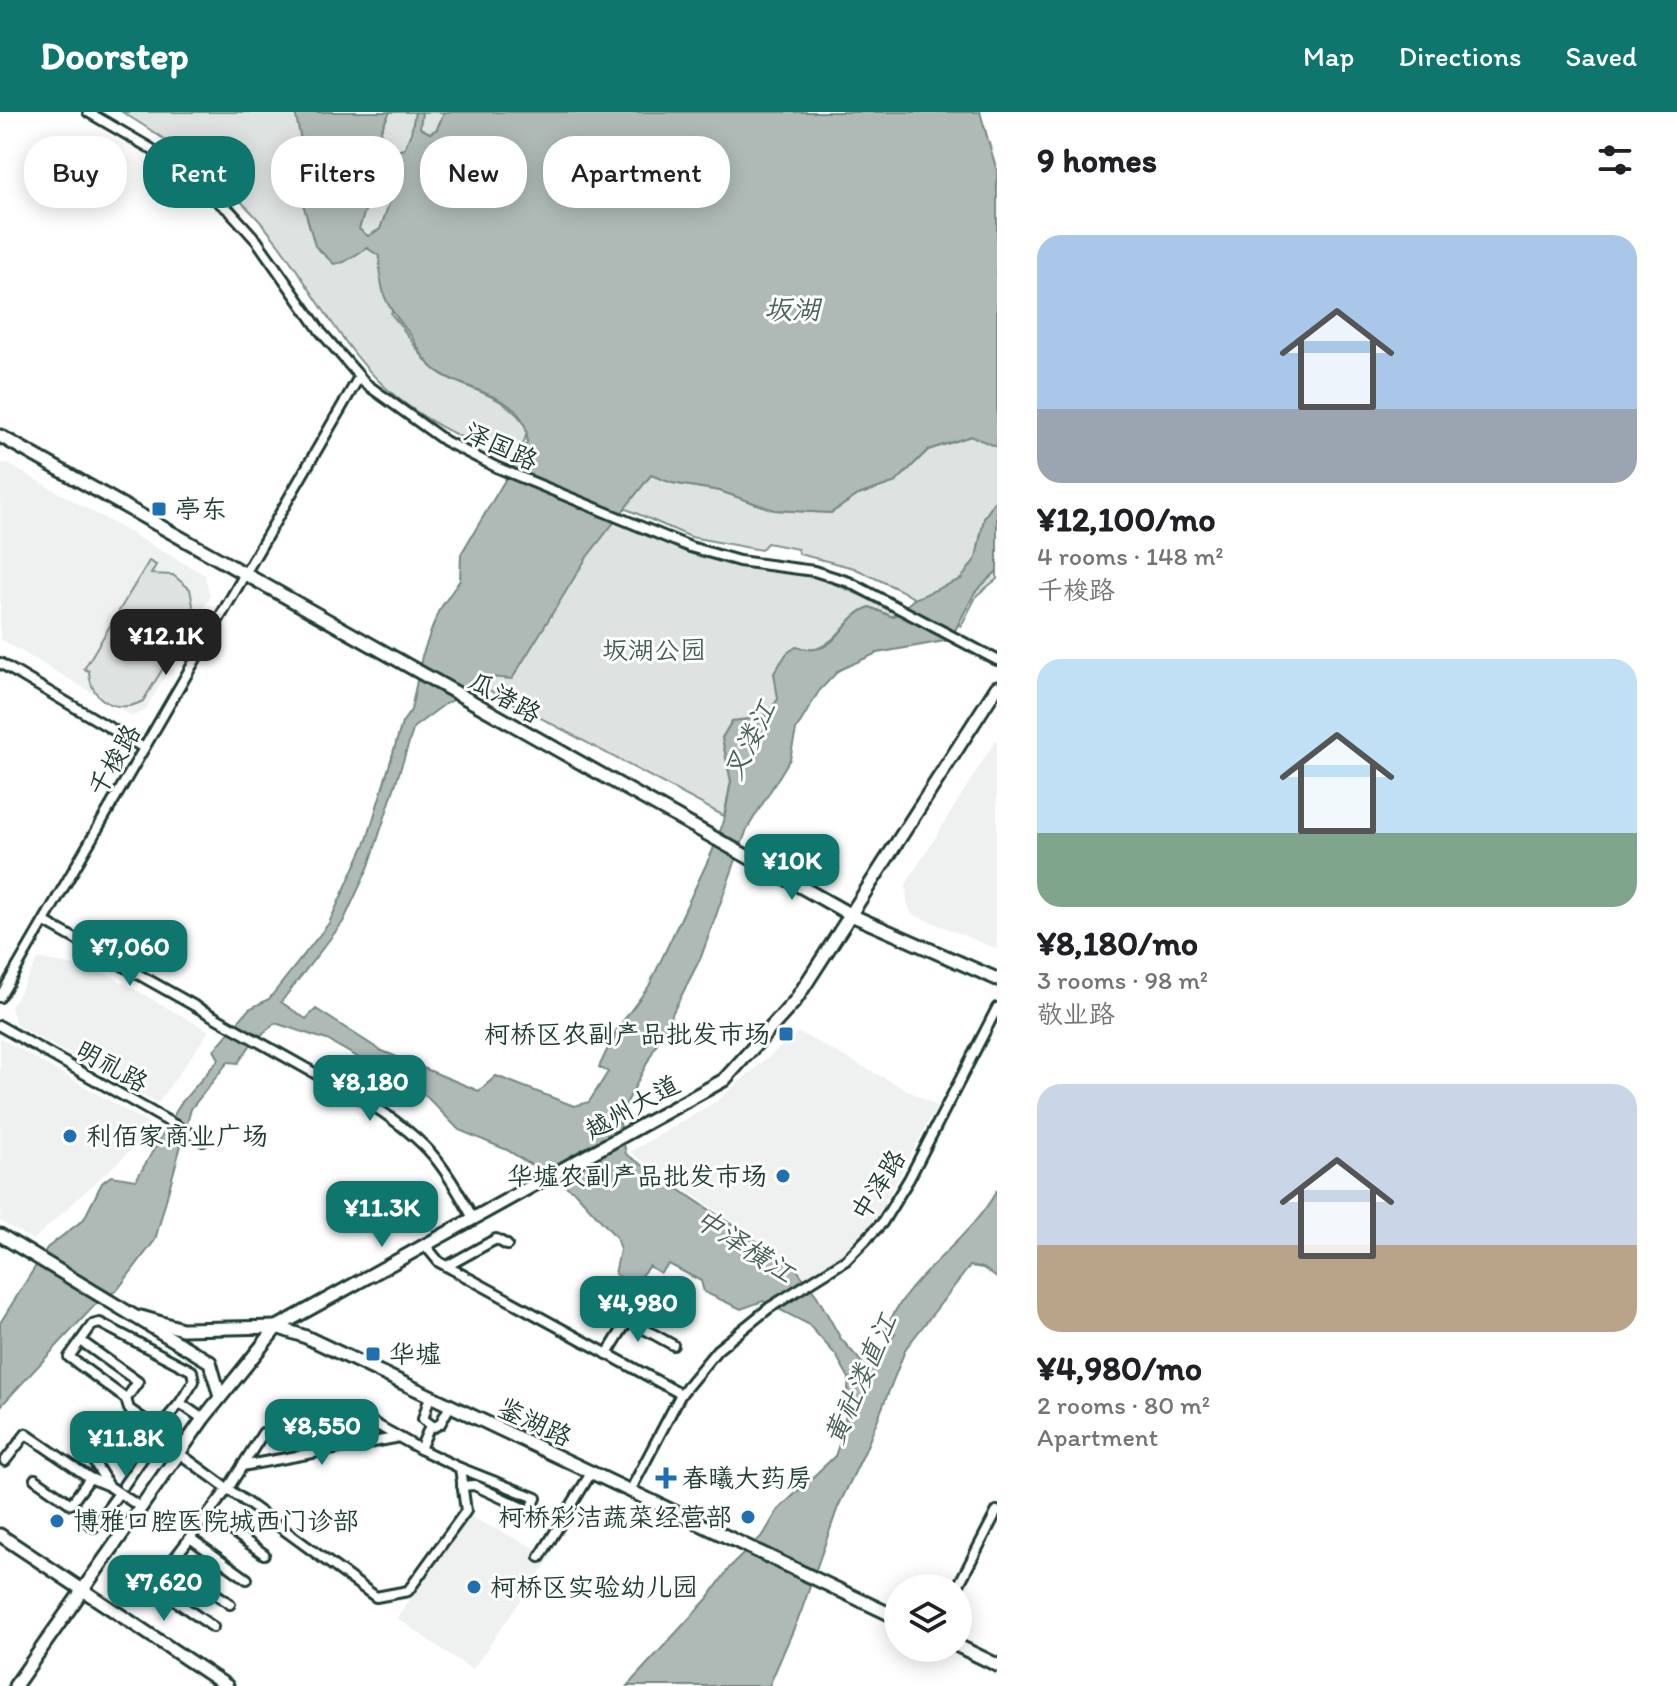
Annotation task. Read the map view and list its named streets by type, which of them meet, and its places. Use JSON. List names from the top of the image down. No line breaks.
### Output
{"streets":{"street":["泽国路","瓜渚路","千梭路","明礼路","越州大道","中泽路","鉴湖路"]},"crossings":[["泽国路","千梭路"],["瓜渚路","千梭路"],["瓜渚路","越州大道"],["越州大道","鉴湖路"],["中泽路","鉴湖路"]],"water":["坂湖","叉溇江","中泽横江","黄社溇直江"],"parks":["坂湖公园"],"places":{"transit":["亭东","柯桥区农副产品批发市场","华墟"],"other":["利佰家商业广场","华墟农副产品批发市场","柯桥彩洁蔬菜经营部","博雅口腔医院城西门诊部","柯桥区实验幼儿园"],"health":["春曦大药房"]},"page":{"header":"Doorstep","nav":["Map","Directions","Saved"],"heading":"9 homes","chip":["Buy","Rent","Filters","New","Apartment"],"list":[{"name":"¥12,100/mo","note":"4 rooms · 148 m² · 千梭路"},{"name":"¥8,180/mo","note":"3 rooms · 98 m² · 敬业路"},{"name":"¥4,980/mo","note":"2 rooms · 80 m² · Apartment"}],"price":["¥12.1K","¥10K","¥7,060","¥8,180","¥11.3K","¥4,980","¥8,550","¥11.8K","¥7,620"]}}
